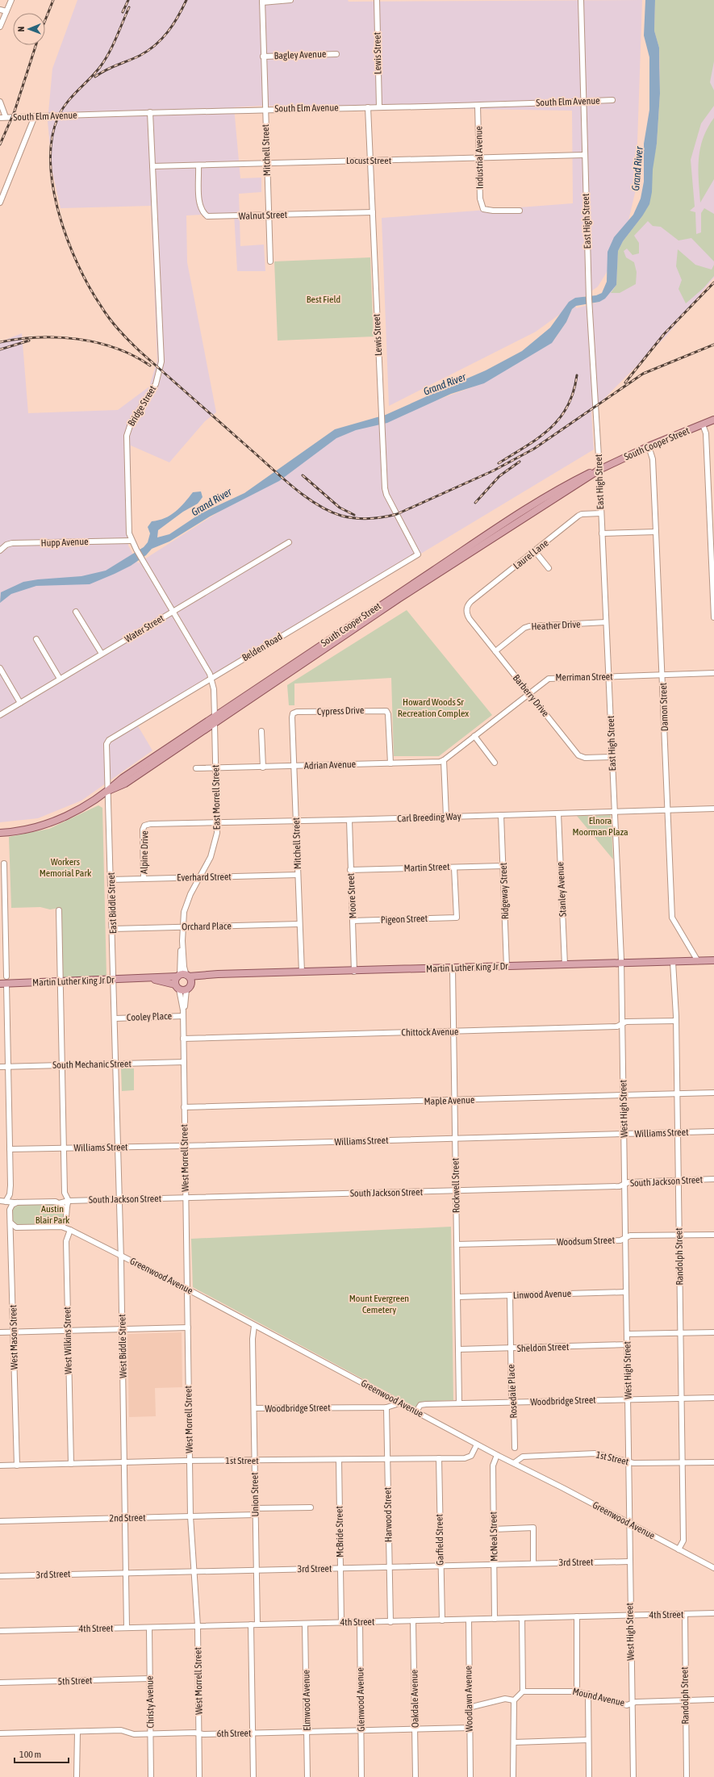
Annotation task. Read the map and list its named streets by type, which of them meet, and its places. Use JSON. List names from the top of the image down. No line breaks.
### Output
{"streets":{"main road":["South Cooper Street","Martin Luther King Jr Dr"],"street":["Lewis Street","Bagley Avenue","South Elm Avenue","Mitchell Street","Industrial Avenue","Locust Street","Walnut Street","East High Street","Bridge Street","Hupp Avenue","Laurel Lane","Heather Drive","Water Street","Belden Road","Merriman Street","Barberry Drive","Damon Street","Cypress Drive","Adrian Avenue","East Morrell Street","Carl Breeding Way","Alpine Drive","Martin Street","Everhard Street","Stanley Avenue","Ridgeway Street","Moore Street","East Biddle Street","Pigeon Street","Orchard Place","Cooley Place","Chittock Avenue","South Mechanic Street","Maple Avenue","West High Street","Williams Street","West Morrell Street","South Jackson Street","Rockwell Street","Woodsum Street","Randolph Street","Greenwood Avenue","Linwood Avenue","West Mason Street","West Wilkins Street","West Biddle Street","Sheldon Street","Rosedale Place","Woodbridge Street","1st Street","Union Street","Harwood Street","2nd Street","McBride Street","McNeal Street","Garfield Street","3rd Street","4th Street","5th Street","Mound Avenue","Oakdale Avenue","Woodlawn Avenue","Glenwood Avenue","Elmwood Avenue","Christy Avenue","6th Street"]},"crossings":[["Lewis Street","South Elm Avenue"],["Lewis Street","Locust Street"],["Lewis Street","Walnut Street"],["Lewis Street","Belden Road"],["Bagley Avenue","Mitchell Street"],["South Elm Avenue","Mitchell Street"],["South Elm Avenue","Industrial Avenue"],["South Elm Avenue","East High Street"],["South Elm Avenue","Bridge Street"],["Mitchell Street","Locust Street"],["Mitchell Street","Walnut Street"],["Mitchell Street","Cypress Drive"],["Mitchell Street","Adrian Avenue"],["Mitchell Street","Carl Breeding Way"],["Mitchell Street","Everhard Street"],["Mitchell Street","Orchard Place"],["Mitchell Street","Martin Luther King Jr Dr"],["Industrial Avenue","Locust Street"],["Locust Street","Walnut Street"],["Locust Street","East High Street"],["Locust Street","Bridge Street"],["East High Street","South Cooper Street"],["East High Street","Laurel Lane"],["East High Street","Heather Drive"],["East High Street","Merriman Street"],["East High Street","Barberry Drive"],["East High Street","Carl Breeding Way"],["East High Street","Martin Luther King Jr Dr"],["East High Street","West High Street"],["Bridge Street","South Cooper Street"],["Bridge Street","Hupp Avenue"],["Bridge Street","Water Street"],["Bridge Street","Belden Road"],["South Cooper Street","Damon Street"],["South Cooper Street","East Morrell Street"],["South Cooper Street","East Biddle Street"],["Laurel Lane","Barberry Drive"],["Heather Drive","Barberry Drive"],["Belden Road","East Biddle Street"],["Merriman Street","Barberry Drive"],["Merriman Street","Damon Street"],["Merriman Street","Adrian Avenue"],["Damon Street","Carl Breeding Way"],["Damon Street","Martin Luther King Jr Dr"],["Cypress Drive","Adrian Avenue"],["Adrian Avenue","East Morrell Street"],["East Morrell Street","Carl Breeding Way"],["East Morrell Street","Everhard Street"],["East Morrell Street","Orchard Place"],["East Morrell Street","Martin Luther King Jr Dr"],["Carl Breeding Way","Alpine Drive"],["Carl Breeding Way","Stanley Avenue"],["Carl Breeding Way","Ridgeway Street"],["Carl Breeding Way","Moore Street"],["Alpine Drive","Everhard Street"],["Martin Street","Ridgeway Street"],["Martin Street","Moore Street"],["Martin Street","Pigeon Street"],["Everhard Street","East Biddle Street"],["Stanley Avenue","Martin Luther King Jr Dr"],["Ridgeway Street","Martin Luther King Jr Dr"],["Moore Street","Pigeon Street"],["Moore Street","Martin Luther King Jr Dr"],["East Biddle Street","Orchard Place"],["East Biddle Street","Martin Luther King Jr Dr"],["East Biddle Street","Cooley Place"],["East Biddle Street","South Mechanic Street"],["East Biddle Street","West Biddle Street"],["Martin Luther King Jr Dr","West High Street"],["Martin Luther King Jr Dr","Rockwell Street"],["Martin Luther King Jr Dr","Randolph Street"],["Chittock Avenue","West High Street"],["Chittock Avenue","Rockwell Street"],["Chittock Avenue","Randolph Street"],["South Mechanic Street","West Morrell Street"],["South Mechanic Street","West Biddle Street"],["Maple Avenue","West High Street"],["Maple Avenue","West Morrell Street"],["Maple Avenue","Rockwell Street"],["Maple Avenue","Randolph Street"],["West High Street","Williams Street"],["West High Street","South Jackson Street"],["West High Street","Woodsum Street"],["West High Street","Greenwood Avenue"],["West High Street","Linwood Avenue"],["West High Street","Sheldon Street"],["West High Street","Woodbridge Street"],["West High Street","1st Street"],["West High Street","3rd Street"],["West High Street","4th Street"],["West High Street","Mound Avenue"],["Williams Street","West Morrell Street"],["Williams Street","Rockwell Street"],["Williams Street","Randolph Street"],["Williams Street","West Biddle Street"],["West Morrell Street","South Jackson Street"],["West Morrell Street","Greenwood Avenue"],["West Morrell Street","1st Street"],["West Morrell Street","2nd Street"],["West Morrell Street","3rd Street"],["West Morrell Street","4th Street"],["West Morrell Street","6th Street"],["South Jackson Street","Rockwell Street"],["South Jackson Street","Randolph Street"],["South Jackson Street","West Mason Street"],["South Jackson Street","West Biddle Street"],["Rockwell Street","Woodsum Street"],["Rockwell Street","Linwood Avenue"],["Rockwell Street","Sheldon Street"],["Rockwell Street","Woodbridge Street"],["Woodsum Street","Randolph Street"],["Randolph Street","Greenwood Avenue"],["Randolph Street","Woodbridge Street"],["Randolph Street","1st Street"],["Randolph Street","4th Street"],["Randolph Street","Mound Avenue"],["Greenwood Avenue","West Wilkins Street"],["Greenwood Avenue","West Biddle Street"],["Greenwood Avenue","Woodbridge Street"],["Greenwood Avenue","1st Street"],["Greenwood Avenue","Union Street"],["Greenwood Avenue","McNeal Street"],["Linwood Avenue","Rosedale Place"],["West Mason Street","1st Street"],["West Wilkins Street","1st Street"],["West Biddle Street","1st Street"],["West Biddle Street","2nd Street"],["West Biddle Street","3rd Street"],["West Biddle Street","4th Street"],["Sheldon Street","Rosedale Place"],["Rosedale Place","Woodbridge Street"],["Woodbridge Street","Union Street"],["Woodbridge Street","Harwood Street"],["1st Street","Union Street"],["1st Street","Harwood Street"],["1st Street","McBride Street"],["1st Street","Garfield Street"],["Union Street","2nd Street"],["Union Street","3rd Street"],["Union Street","4th Street"],["Harwood Street","3rd Street"],["Harwood Street","4th Street"],["McBride Street","3rd Street"],["McBride Street","4th Street"],["McNeal Street","3rd Street"],["McNeal Street","4th Street"],["Garfield Street","3rd Street"],["Garfield Street","4th Street"],["4th Street","Oakdale Avenue"],["4th Street","Woodlawn Avenue"],["4th Street","Glenwood Avenue"],["4th Street","Elmwood Avenue"],["4th Street","Christy Avenue"],["5th Street","Christy Avenue"],["Oakdale Avenue","6th Street"],["Woodlawn Avenue","6th Street"],["Glenwood Avenue","6th Street"],["Elmwood Avenue","6th Street"],["Christy Avenue","6th Street"]],"water":["Grand River"],"parks":["Best Field","Howard Woods Sr Recreation Complex","Elnora Moorman Plaza","Workers Memorial Park","Austin Blair Park","Mount Evergreen Cemetery"],"scale_bar":"100 m","north":"left"}
